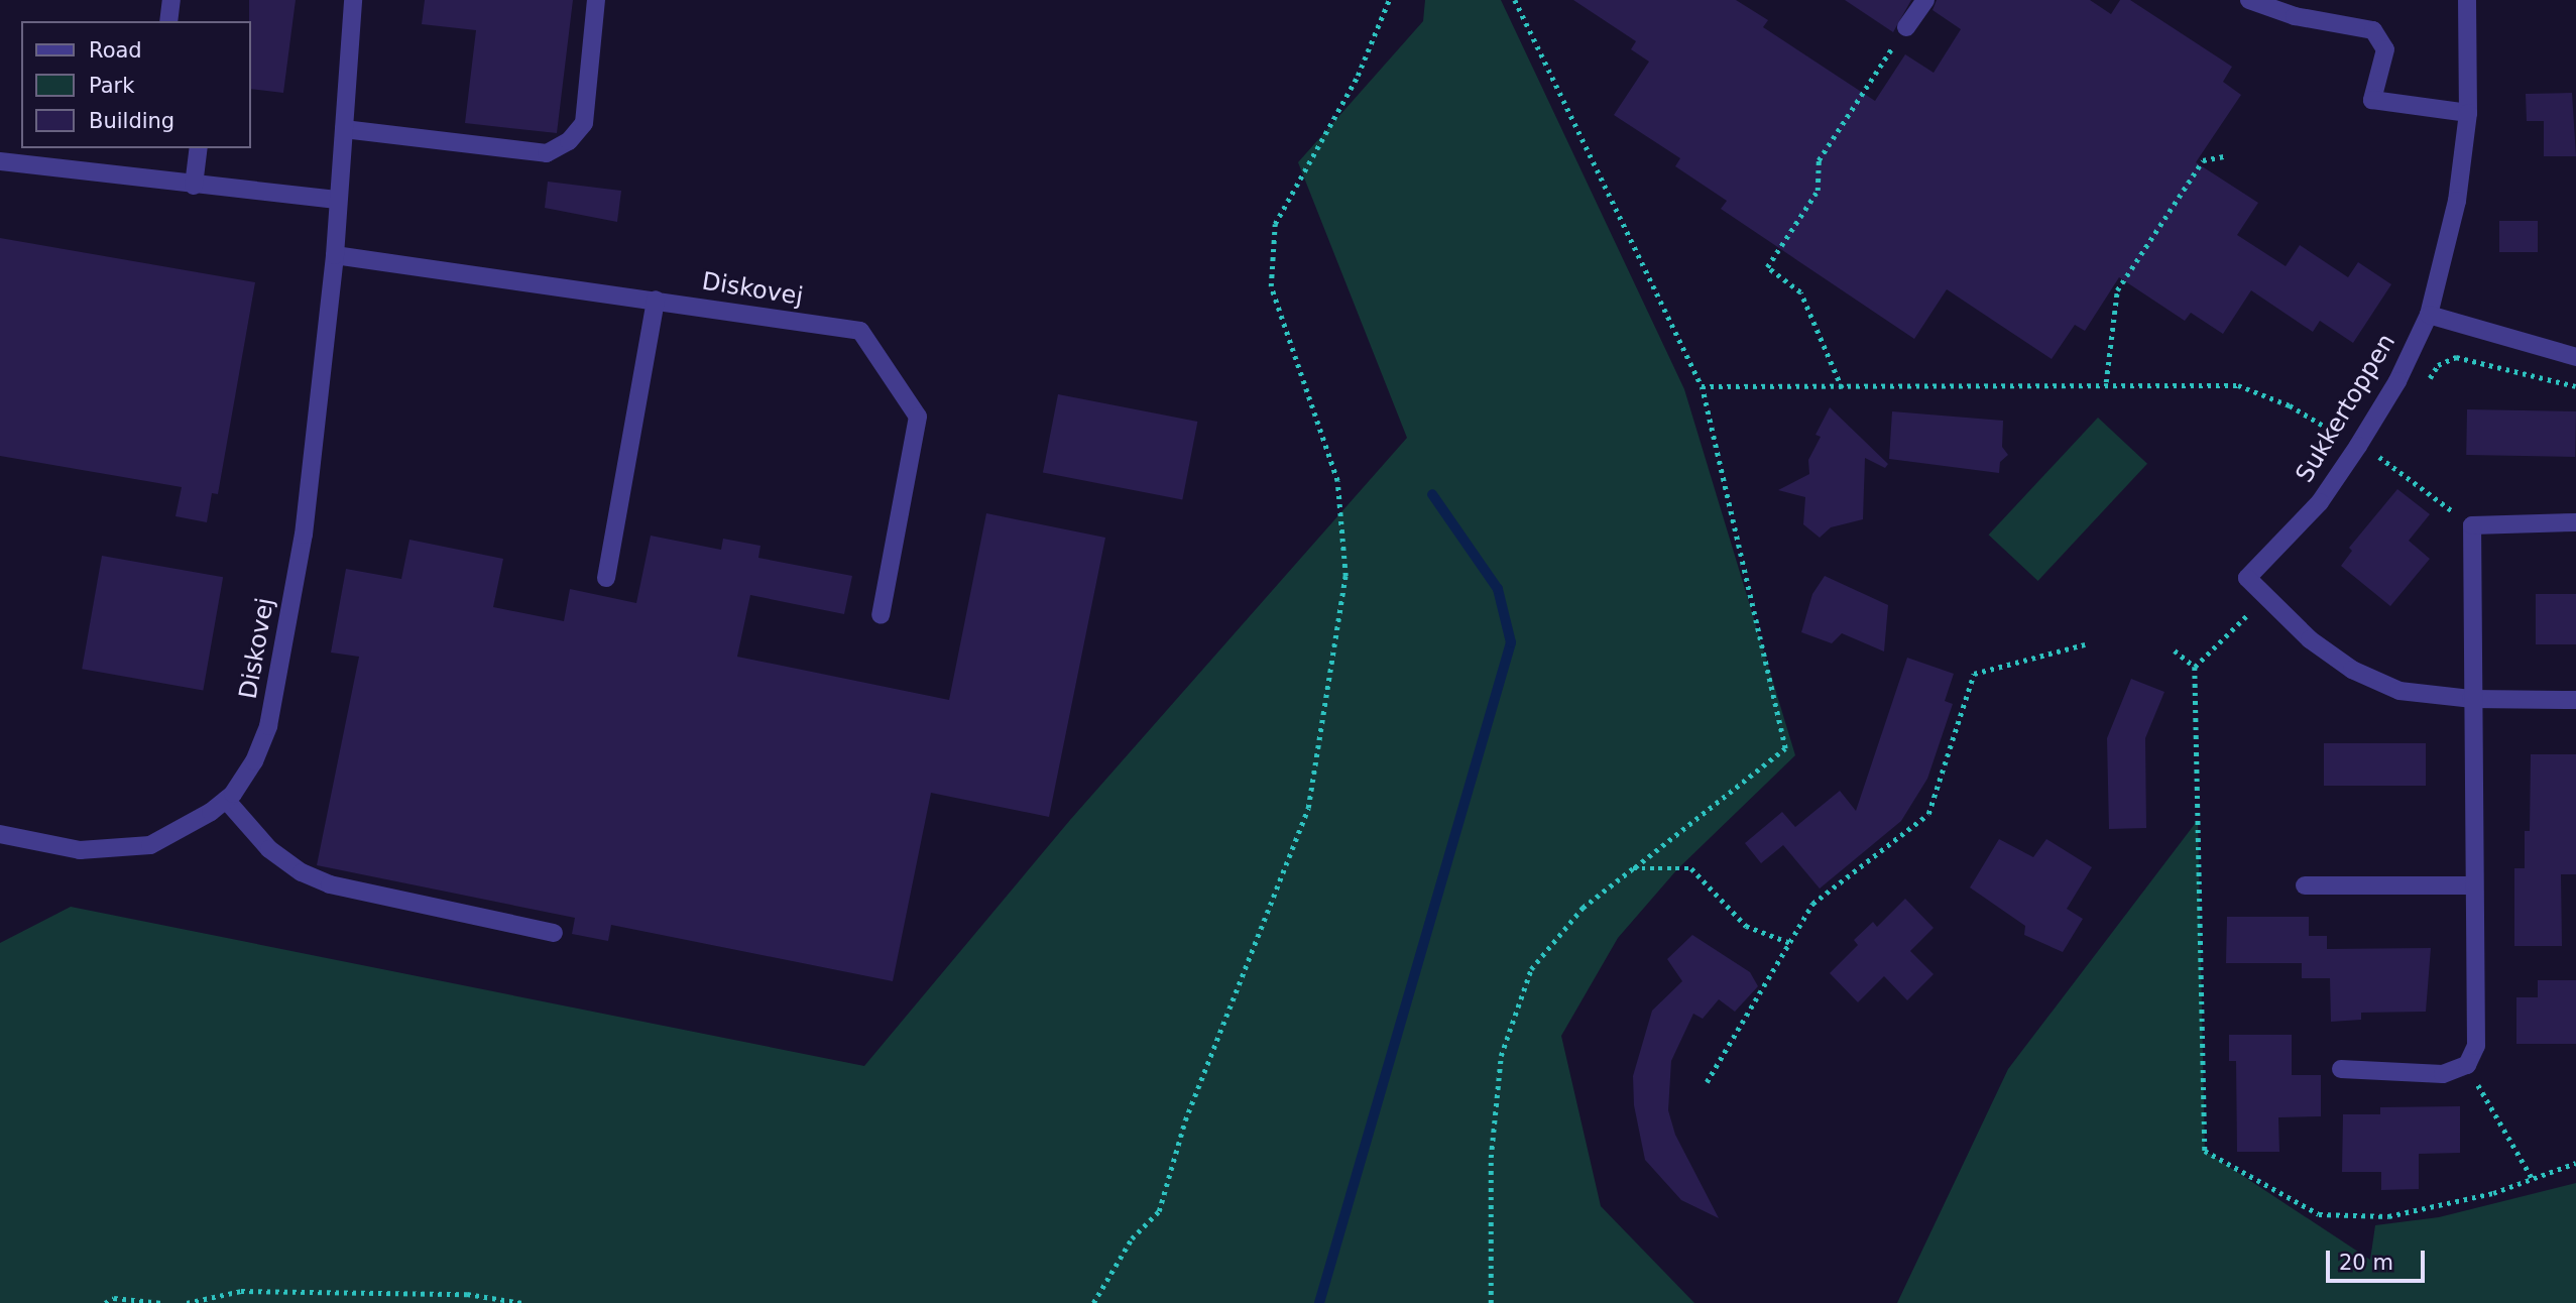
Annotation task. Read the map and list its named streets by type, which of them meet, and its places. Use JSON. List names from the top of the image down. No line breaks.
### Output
{"streets":{"street":["Diskovej","Sukkertoppen"]},"legend":["Road","Park","Building"],"scale_bar":"20 m"}
